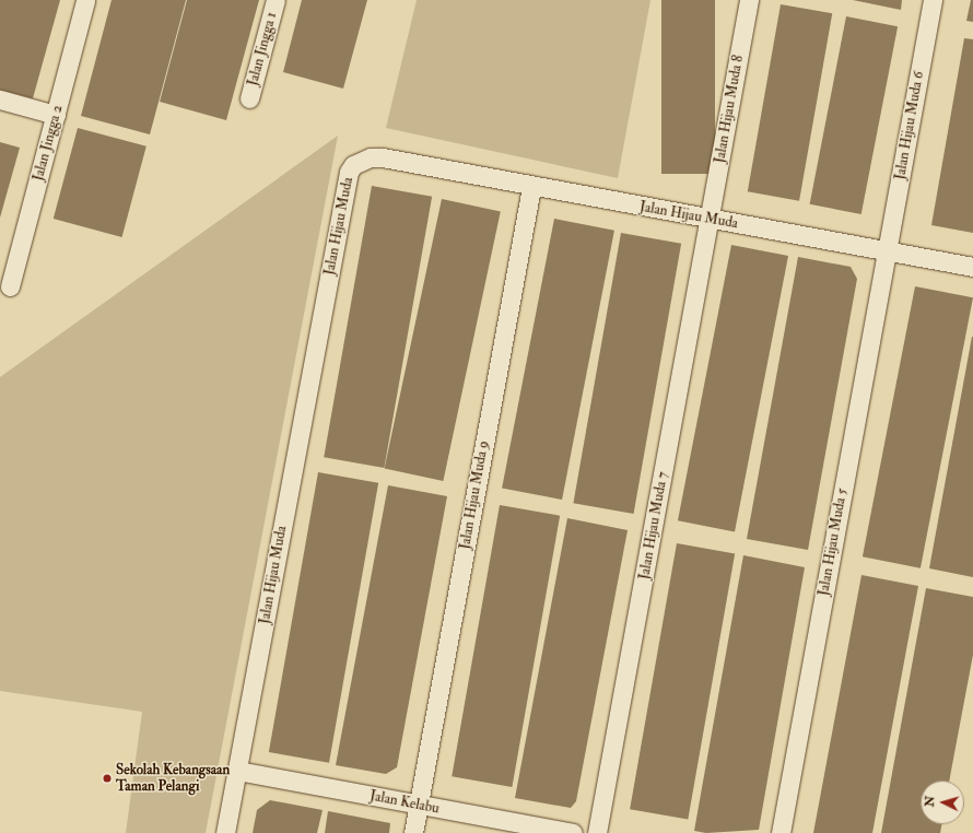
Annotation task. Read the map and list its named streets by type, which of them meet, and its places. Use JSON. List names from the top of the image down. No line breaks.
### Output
{"streets":{"street":["Jalan Jingga 1","Jalan Hijau Muda 8","Jalan Hijau Muda 6","Jalan Jingga 2","Jalan Hijau Muda","Jalan Hijau Muda 9","Jalan Hijau Muda 7","Jalan Hijau Muda 5","Jalan Kelabu"]},"crossings":[["Jalan Hijau Muda 8","Jalan Hijau Muda"],["Jalan Hijau Muda 8","Jalan Hijau Muda 7"],["Jalan Hijau Muda 6","Jalan Hijau Muda"],["Jalan Hijau Muda 6","Jalan Hijau Muda 5"],["Jalan Hijau Muda","Jalan Hijau Muda 9"],["Jalan Hijau Muda","Jalan Hijau Muda 7"],["Jalan Hijau Muda","Jalan Hijau Muda 5"],["Jalan Hijau Muda","Jalan Kelabu"],["Jalan Hijau Muda 9","Jalan Kelabu"]],"places":["Sekolah Kebangsaan Taman Pelangi"],"north":"left"}
